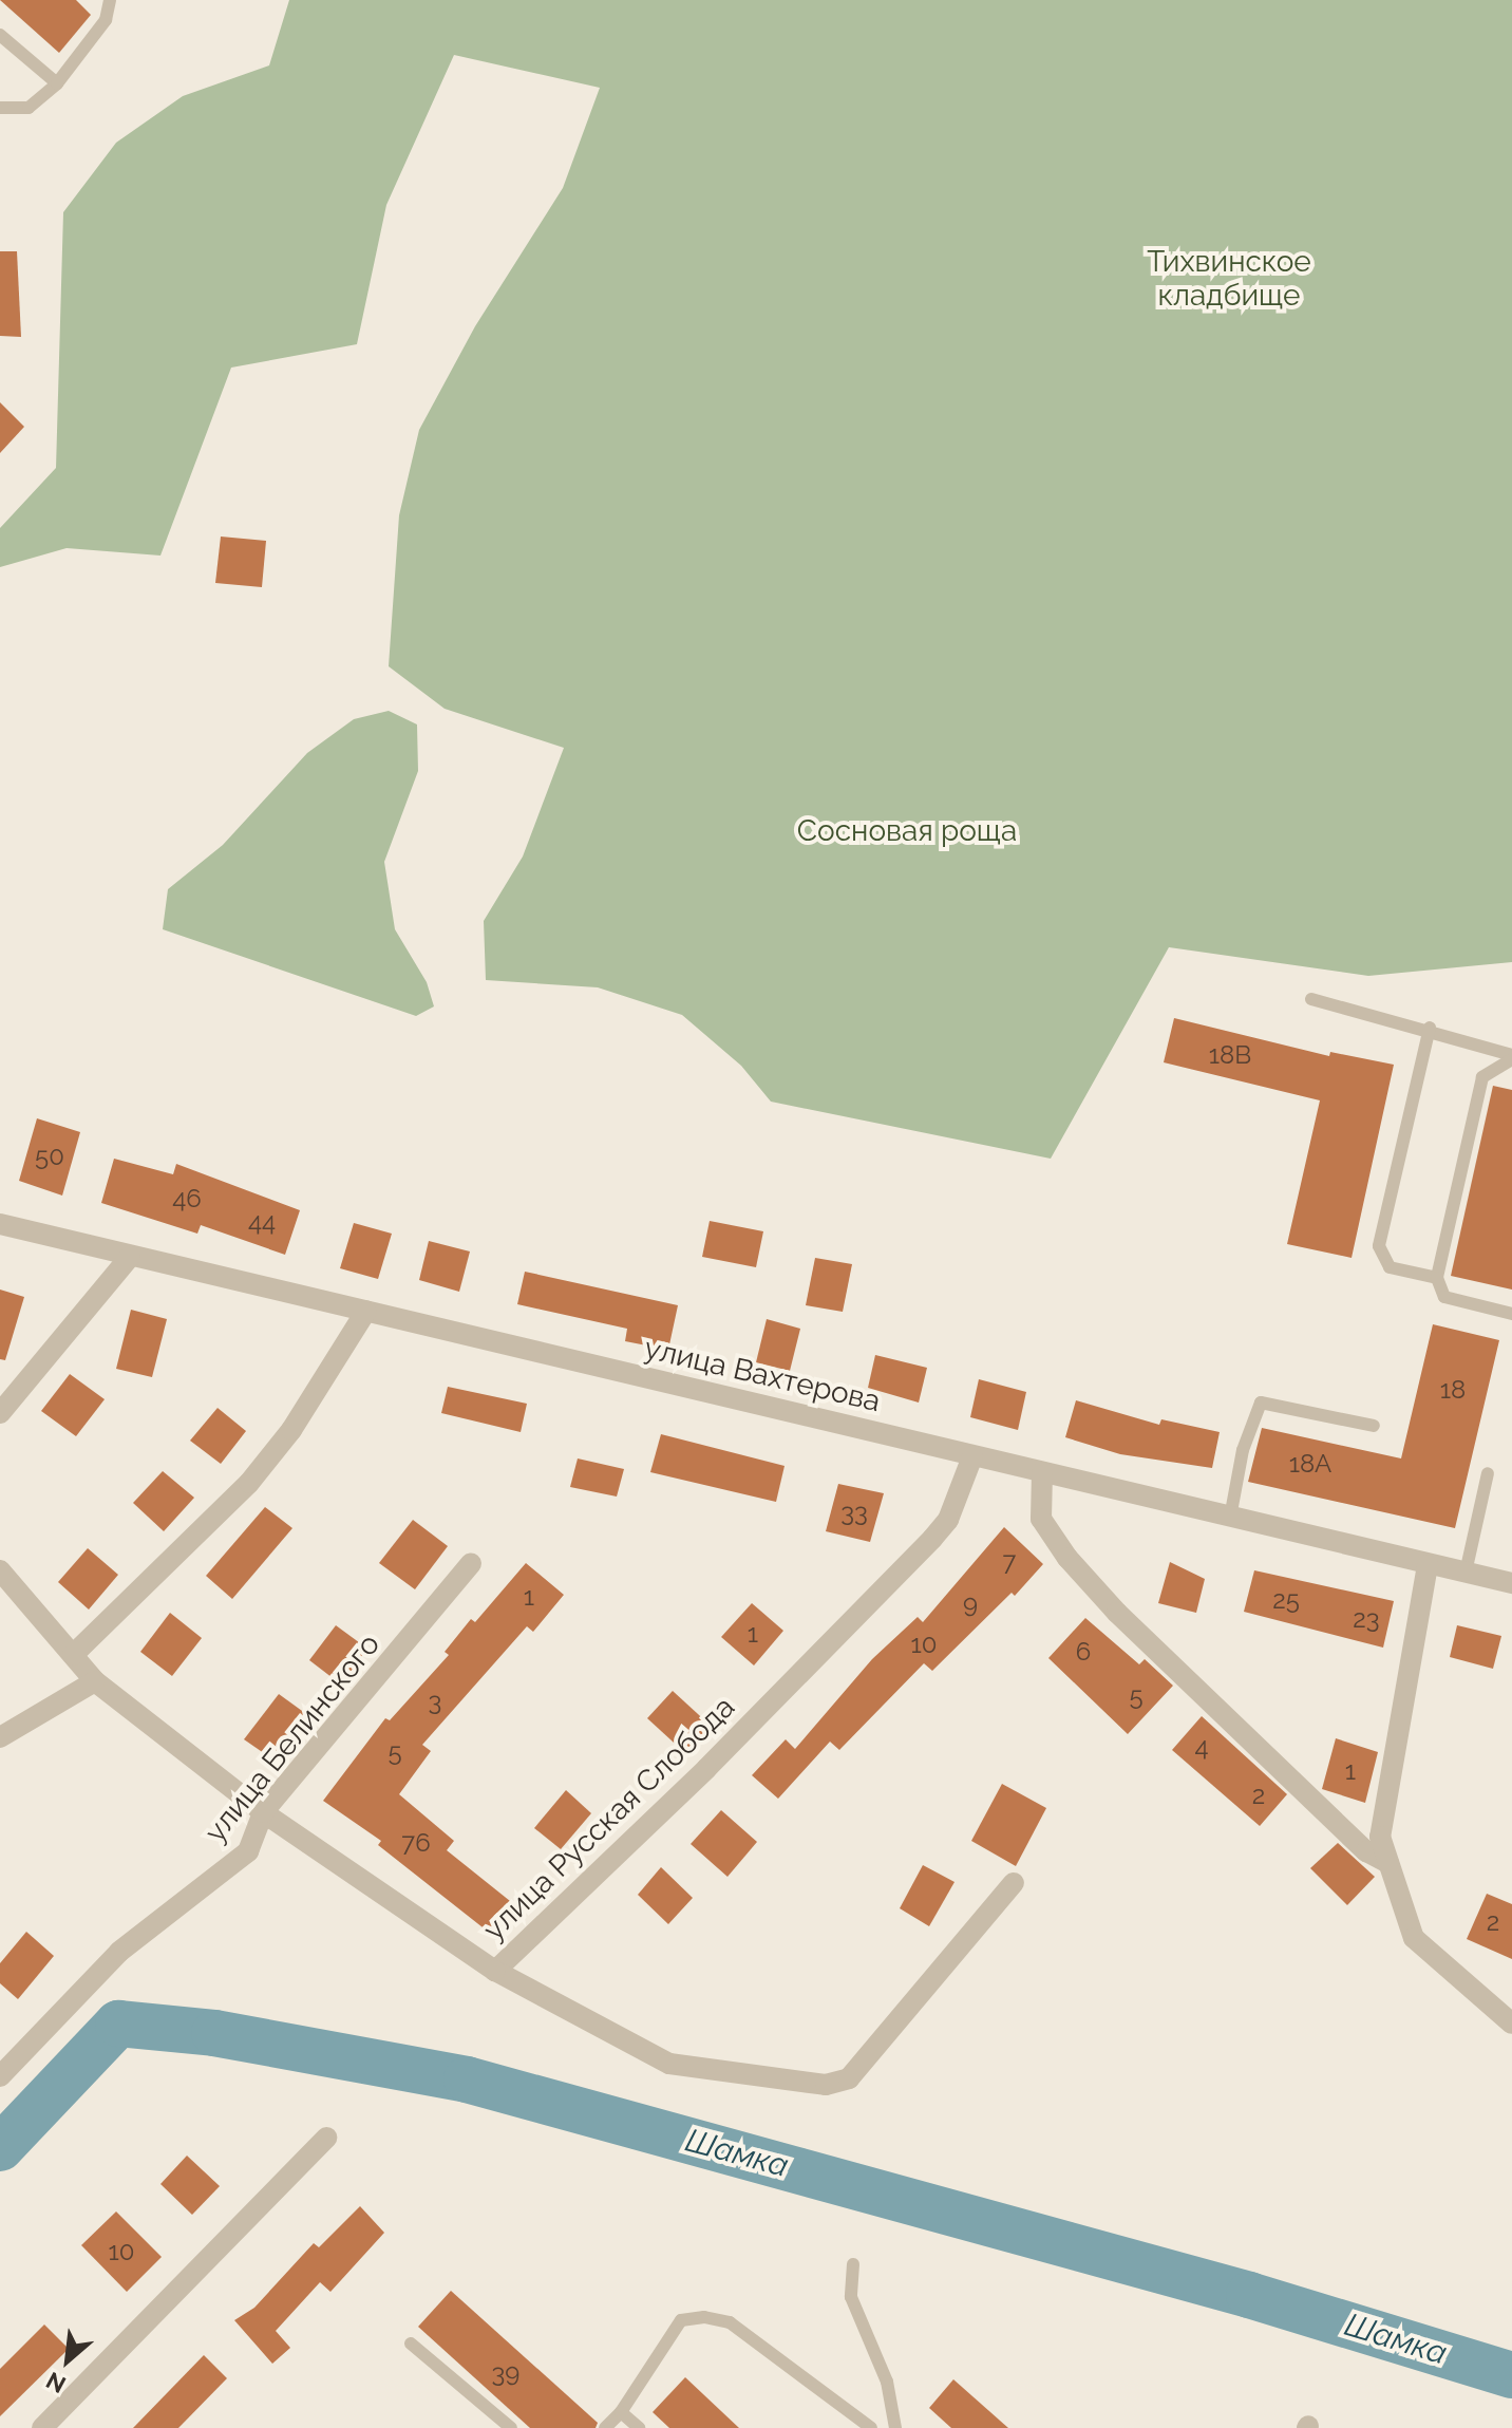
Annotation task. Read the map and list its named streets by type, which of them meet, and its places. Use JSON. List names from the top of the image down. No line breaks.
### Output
{"streets":{"street":["улица Вахтерова","улица Белинского","улица Русская Слобода"]},"crossings":[["улица Вахтерова","улица Русская Слобода"]],"water":["Шамка"],"parks":["Тихвинское кладбище","Сосновая роща"],"house_numbers":["18В","50","46","44","18","18А","33","7","1","25","9","23","1","10","6","5","3","4","5","1","2","76","2","10","39"],"north":"bottom left"}
